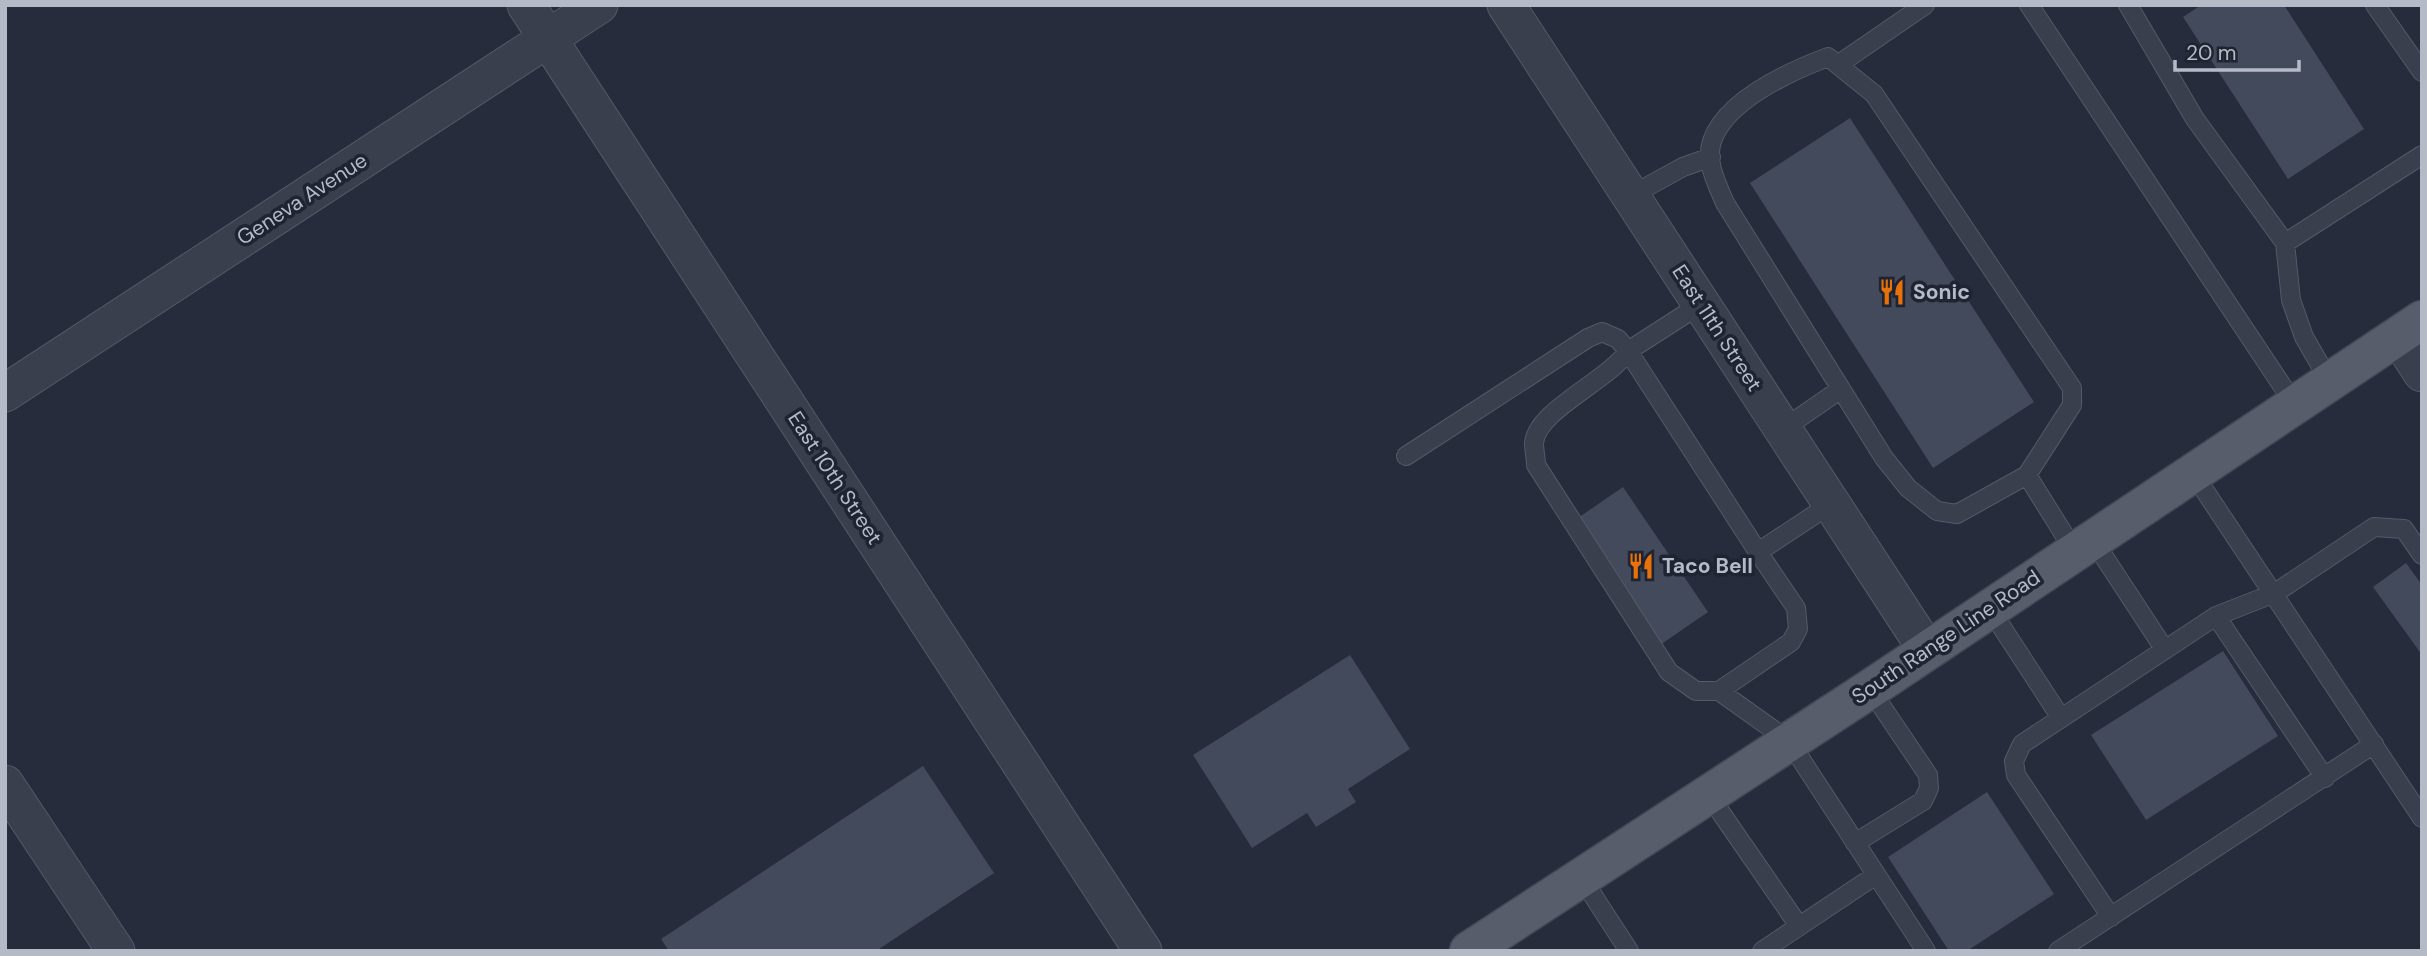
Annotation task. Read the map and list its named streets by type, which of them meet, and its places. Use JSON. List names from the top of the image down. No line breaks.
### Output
{"streets":{"main road":["South Range Line Road"],"street":["Geneva Avenue","East 11th Street","East 10th Street"]},"crossings":[["Geneva Avenue","East 10th Street"],["East 11th Street","South Range Line Road"]],"places":{"restaurant":["Sonic","Taco Bell"]},"scale_bar":"20 m"}
